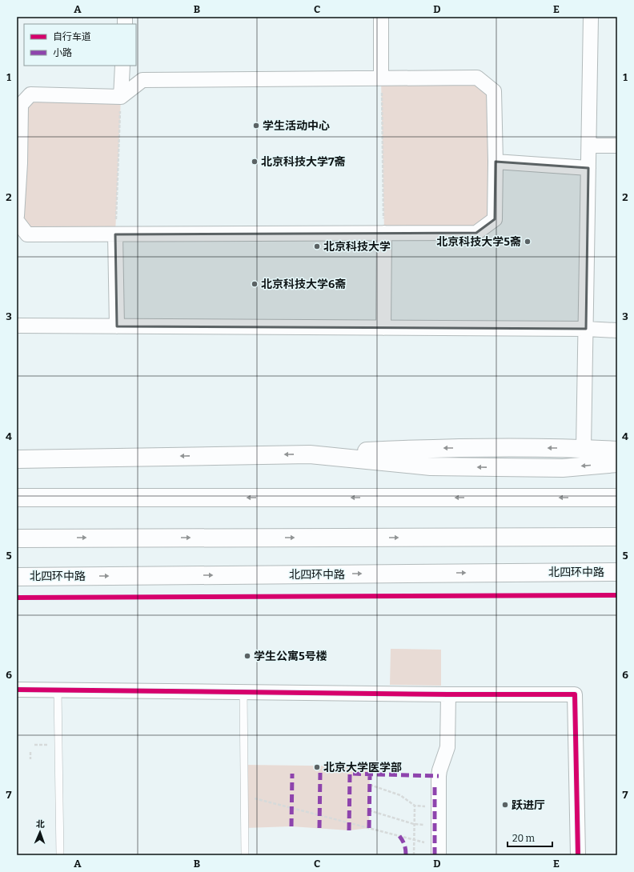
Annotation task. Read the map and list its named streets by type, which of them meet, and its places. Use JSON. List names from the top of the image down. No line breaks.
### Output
{"streets":{"main road":["北四环中路"]},"places":["学生活动中心","北京科技大学7斋","北京科技大学5斋","北京科技大学","北京科技大学6斋","学生公寓5号楼","北京大学医学部","跃进厅"],"legend":["自行车道","小路"],"scale_bar":"20 m","north":"top","grid":{"columns":["A","B","C","D","E"],"rows":["1","2","3","4","5","6","7"]}}
